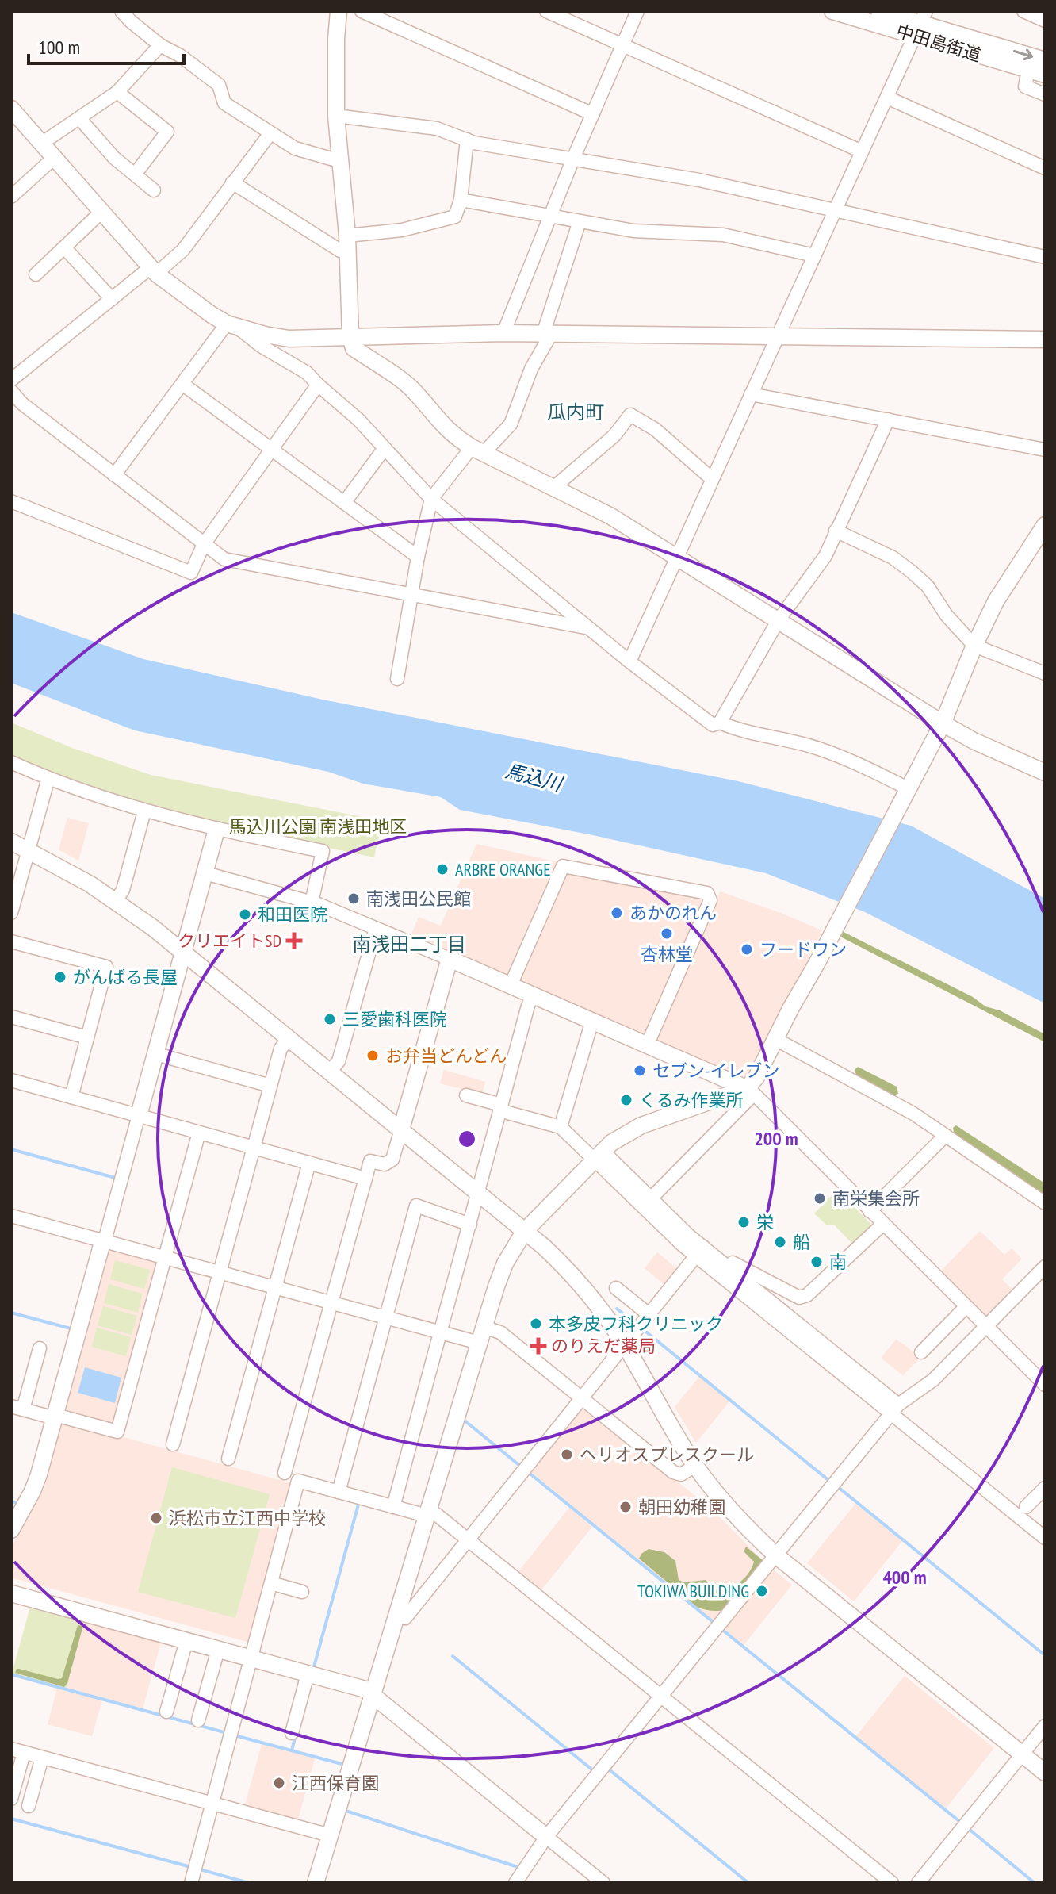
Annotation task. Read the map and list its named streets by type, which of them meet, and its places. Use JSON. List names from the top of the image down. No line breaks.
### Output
{"streets":{"street":["中田島街道"]},"districts":["瓜内町","南浅田二丁目"],"water":["馬込川"],"parks":["馬込川公園 南浅田地区"],"places":{"other":["ARBRE ORANGE","南浅田公民館","あかのれん","和田医院","杏林堂","フードワン","がんばる長屋","三愛歯科医院","お弁当どんどん","セブン-イレブン","くるみ作業所","南栄集会所","栄","船","南","本多皮フ科クリニック","ヘリオスプレスクール","朝田幼稚園","浜松市立江西中学校","TOKIWA BUILDING","江西保育園"],"health":["クリエイトSD","のりえだ薬局"]},"scale_bar":"100 m","rings":["200 m","400 m"]}
